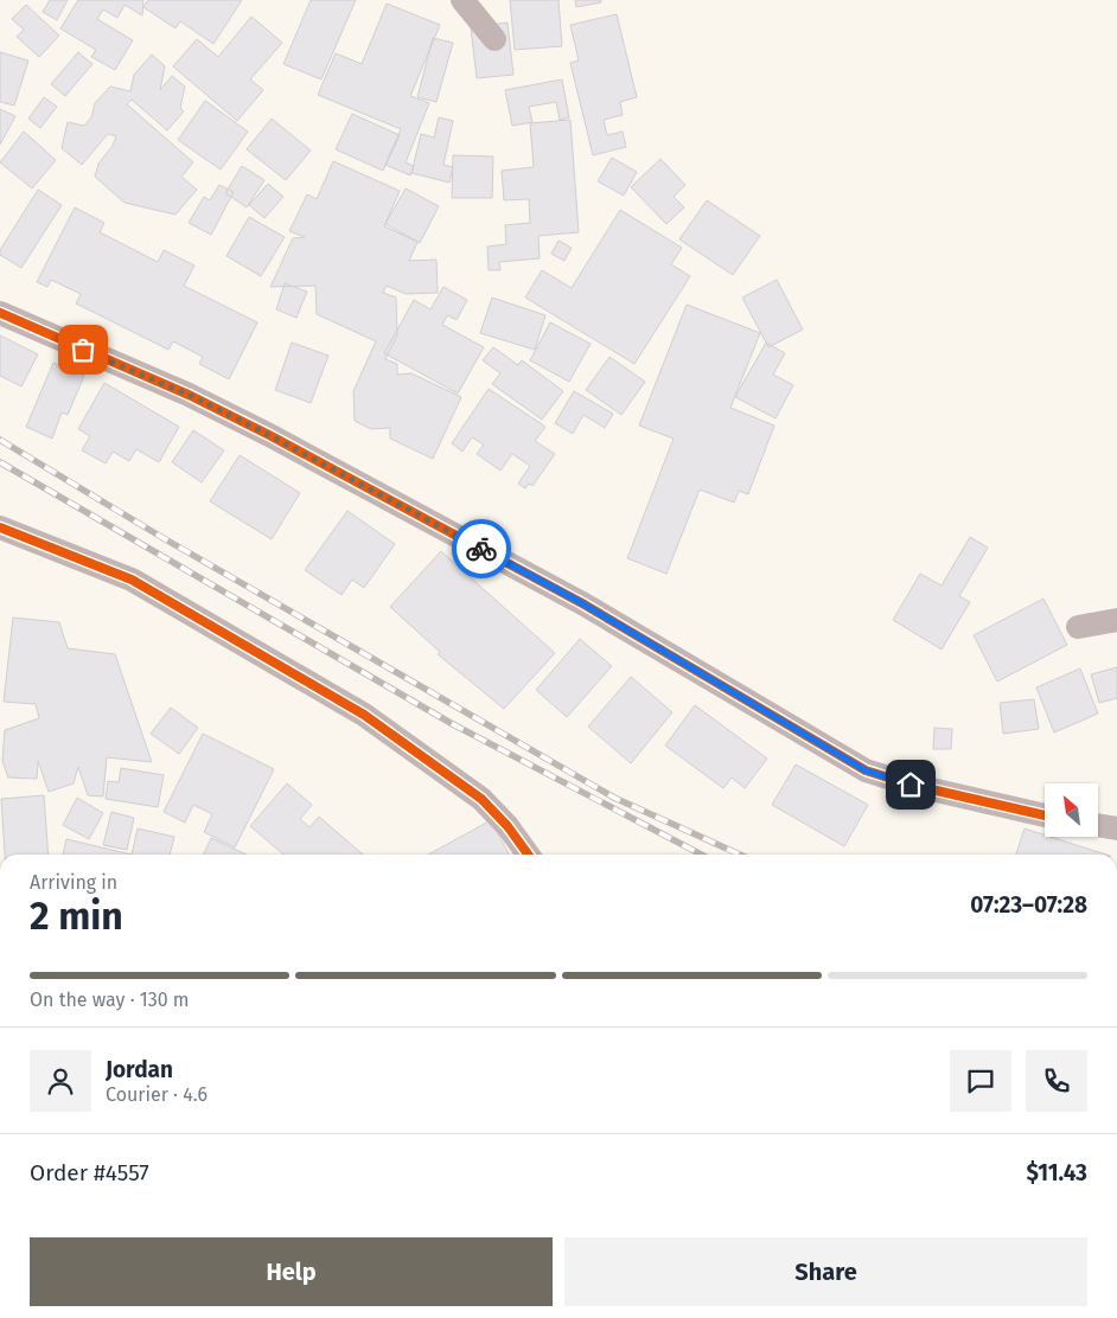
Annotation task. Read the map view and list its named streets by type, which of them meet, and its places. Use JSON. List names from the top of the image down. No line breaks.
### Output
{"north":"top left","page":{"heading":["2 min","Arriving in","07:23–07:28"],"panel":["Jordan","Courier · 4.6","Order #4557","$11.43"],"bar":"On the way · 130 m","buttons":["Help","Share"]}}
